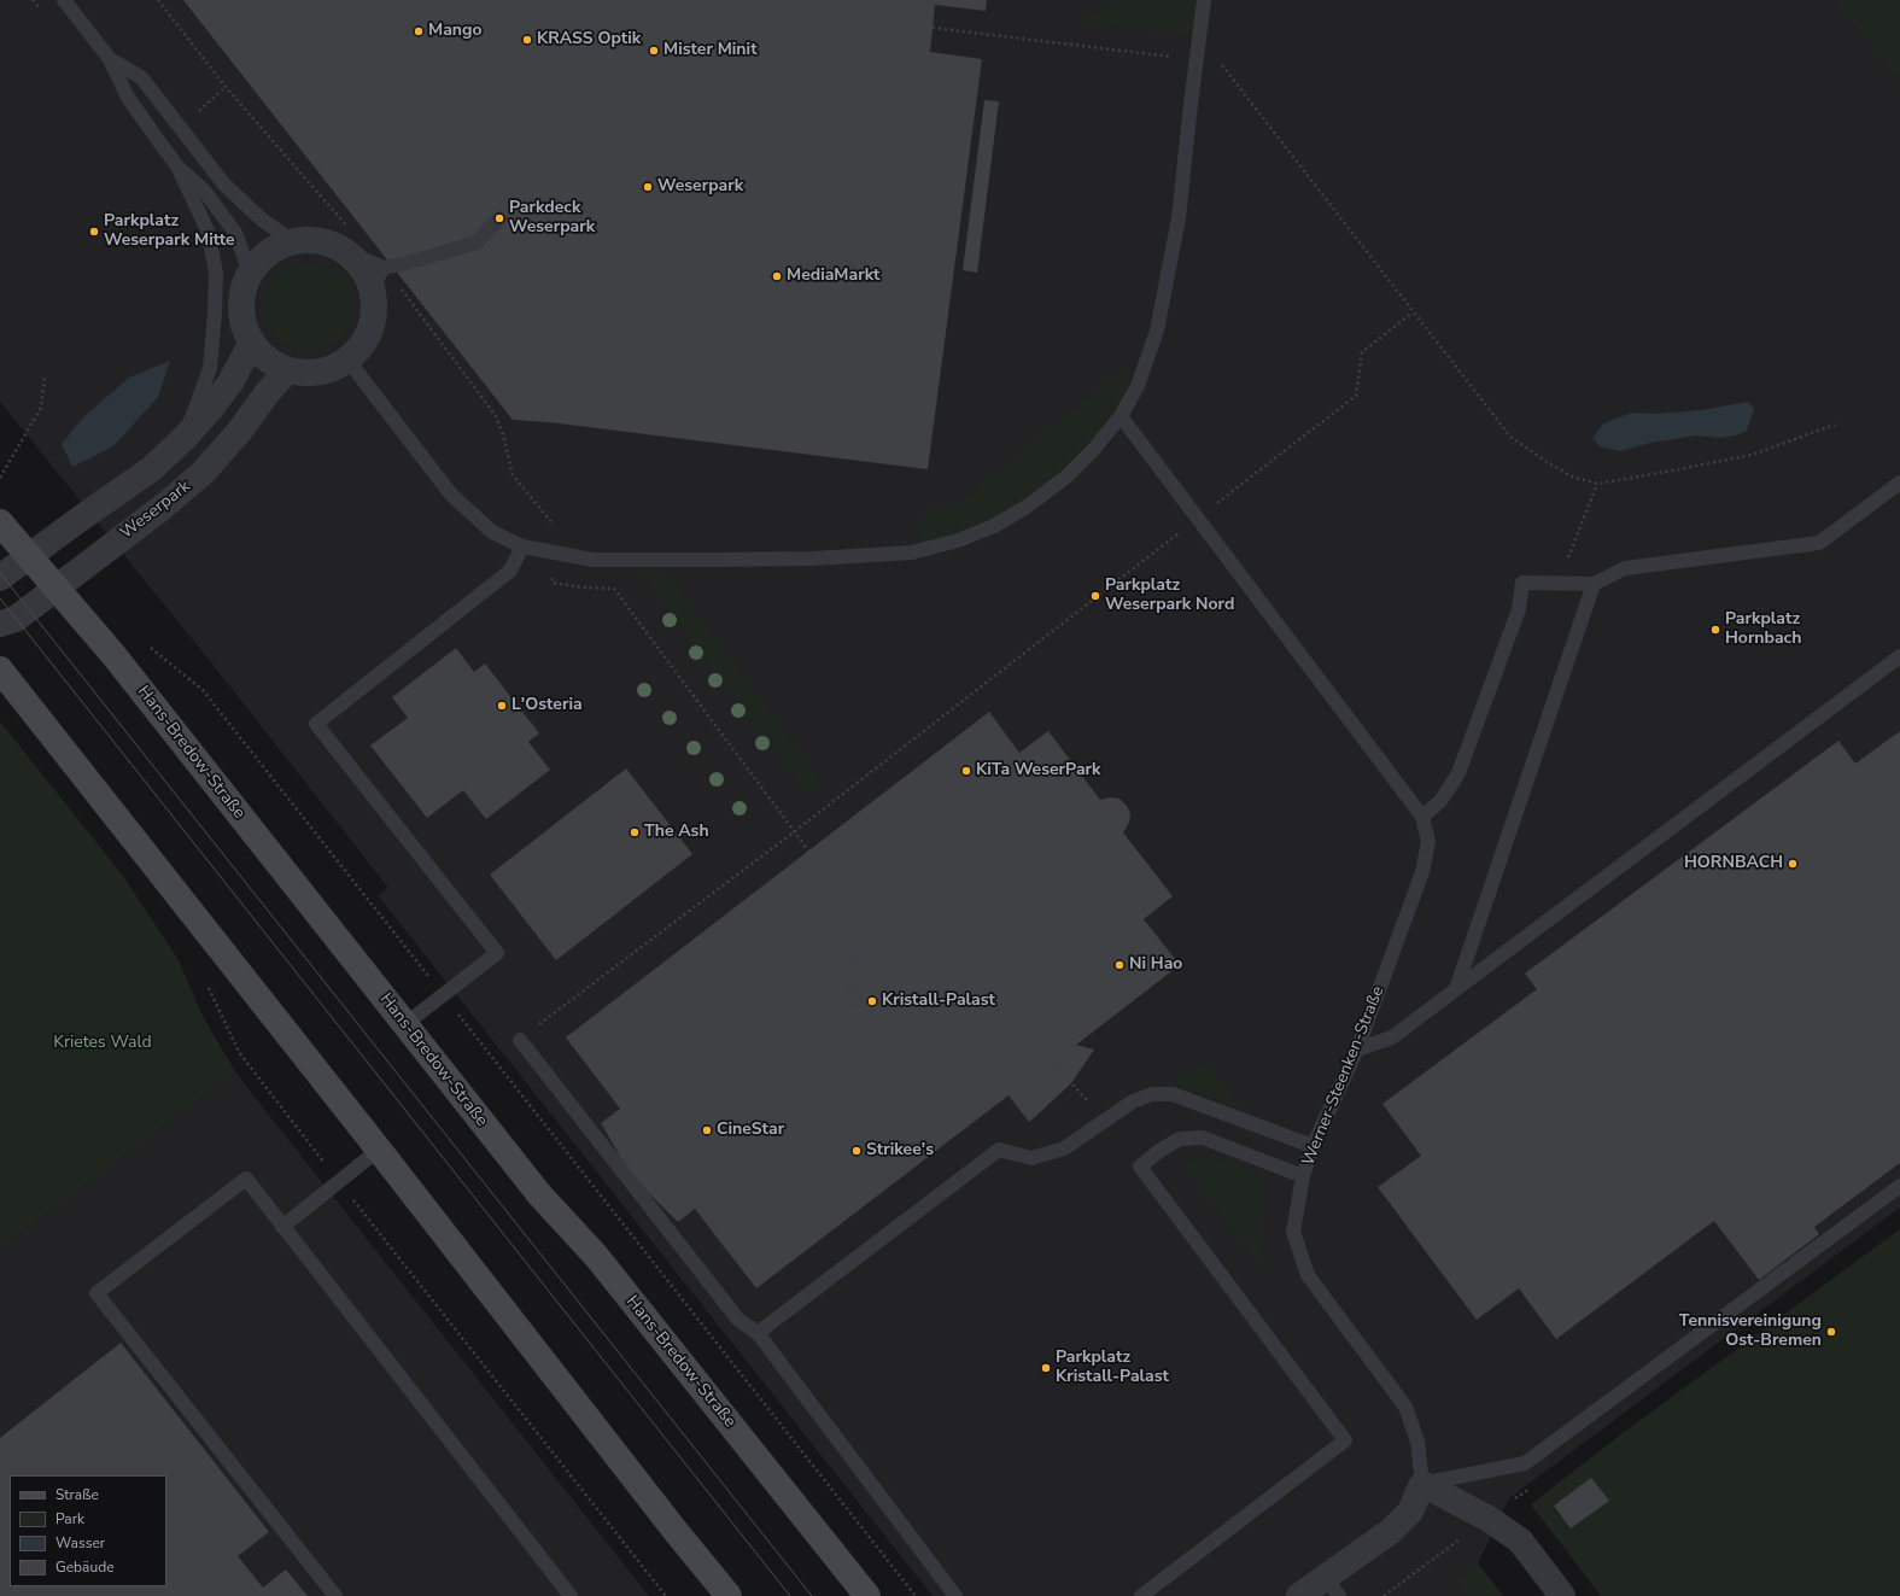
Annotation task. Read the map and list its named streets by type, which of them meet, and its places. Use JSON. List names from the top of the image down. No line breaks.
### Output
{"streets":{"main road":["Hans-Bredow-Straße"],"street":["Weserpark","Werner-Steenken-Straße"]},"crossings":[["Weserpark","Hans-Bredow-Straße"]],"parks":["Krietes Wald"],"places":["Mango","KRASS Optik","Mister Minit","Weserpark","Parkdeck Weserpark","Parkplatz Weserpark Mitte","MediaMarkt","Parkplatz Weserpark Nord","Parkplatz Hornbach","L'Osteria","KiTa WeserPark","The Ash","HORNBACH","Ni Hao","Kristall-Palast","CineStar","Strikee's","Tennisvereinigung Ost-Bremen","Parkplatz Kristall-Palast"],"legend":["Straße","Park","Wasser","Gebäude"]}
